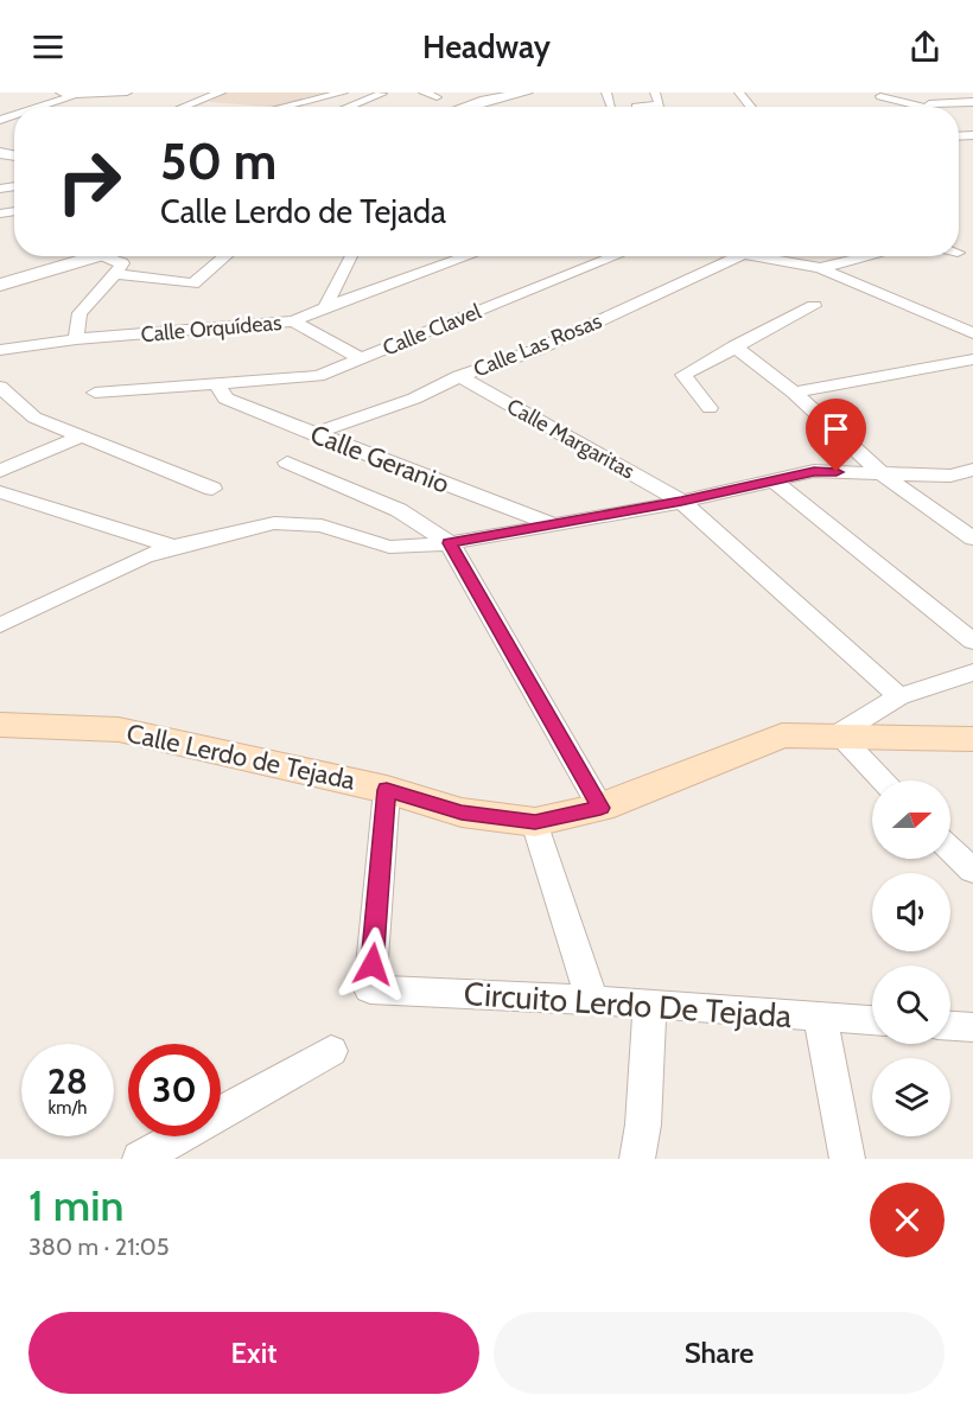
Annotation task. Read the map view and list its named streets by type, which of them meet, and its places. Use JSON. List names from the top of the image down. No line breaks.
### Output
{"streets":{"main road":["Calle Lerdo de Tejada"],"street":["Calle Orquídeas","Calle Clavel","Calle Las Rosas","Calle Margaritas","Calle Geranio","Circuito Lerdo De Tejada"]},"crossings":[["Calle Clavel","Calle Geranio"],["Calle Las Rosas","Calle Margaritas"],["Calle Las Rosas","Calle Geranio"],["Calle Lerdo de Tejada","Circuito Lerdo De Tejada"]],"north":"right","page":{"header":"Headway","turn":["50 m","Calle Lerdo de Tejada"],"speed":"28 km/h","limit":"30","heading":["1 min","380 m · 21:05"],"buttons":["Exit","Share"]}}
